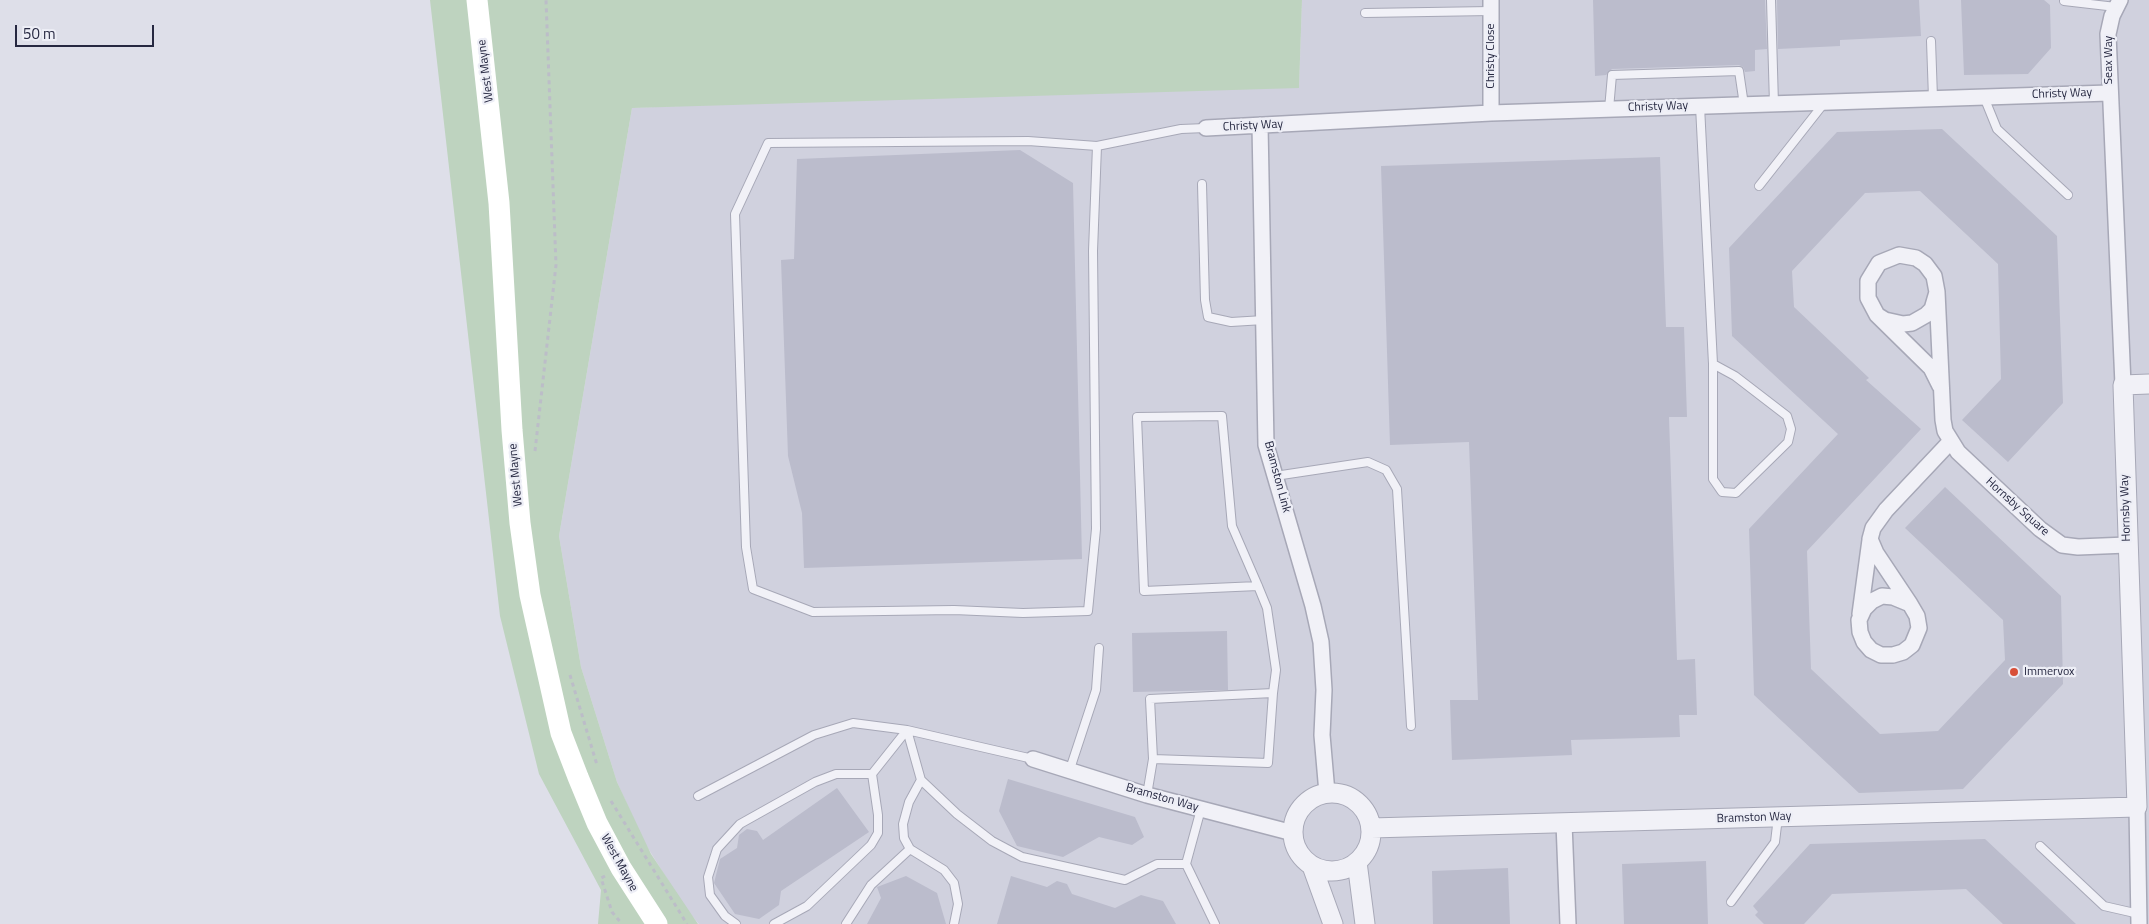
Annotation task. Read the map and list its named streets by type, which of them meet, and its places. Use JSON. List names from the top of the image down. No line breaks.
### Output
{"streets":{"main road":["West Mayne"],"street":["Christy Close","Seax Way","Christy Way","Bramston Link","Hornsby Square","Hornsby Way","Bramston Way"]},"crossings":[["Christy Close","Christy Way"],["Seax Way","Christy Way"],["Seax Way","Hornsby Way"],["Christy Way","Bramston Link"],["Christy Way","Hornsby Way"],["Bramston Link","Bramston Way"],["Hornsby Square","Hornsby Way"],["Hornsby Way","Bramston Way"]],"places":["Immervox"],"scale_bar":"50 m"}
